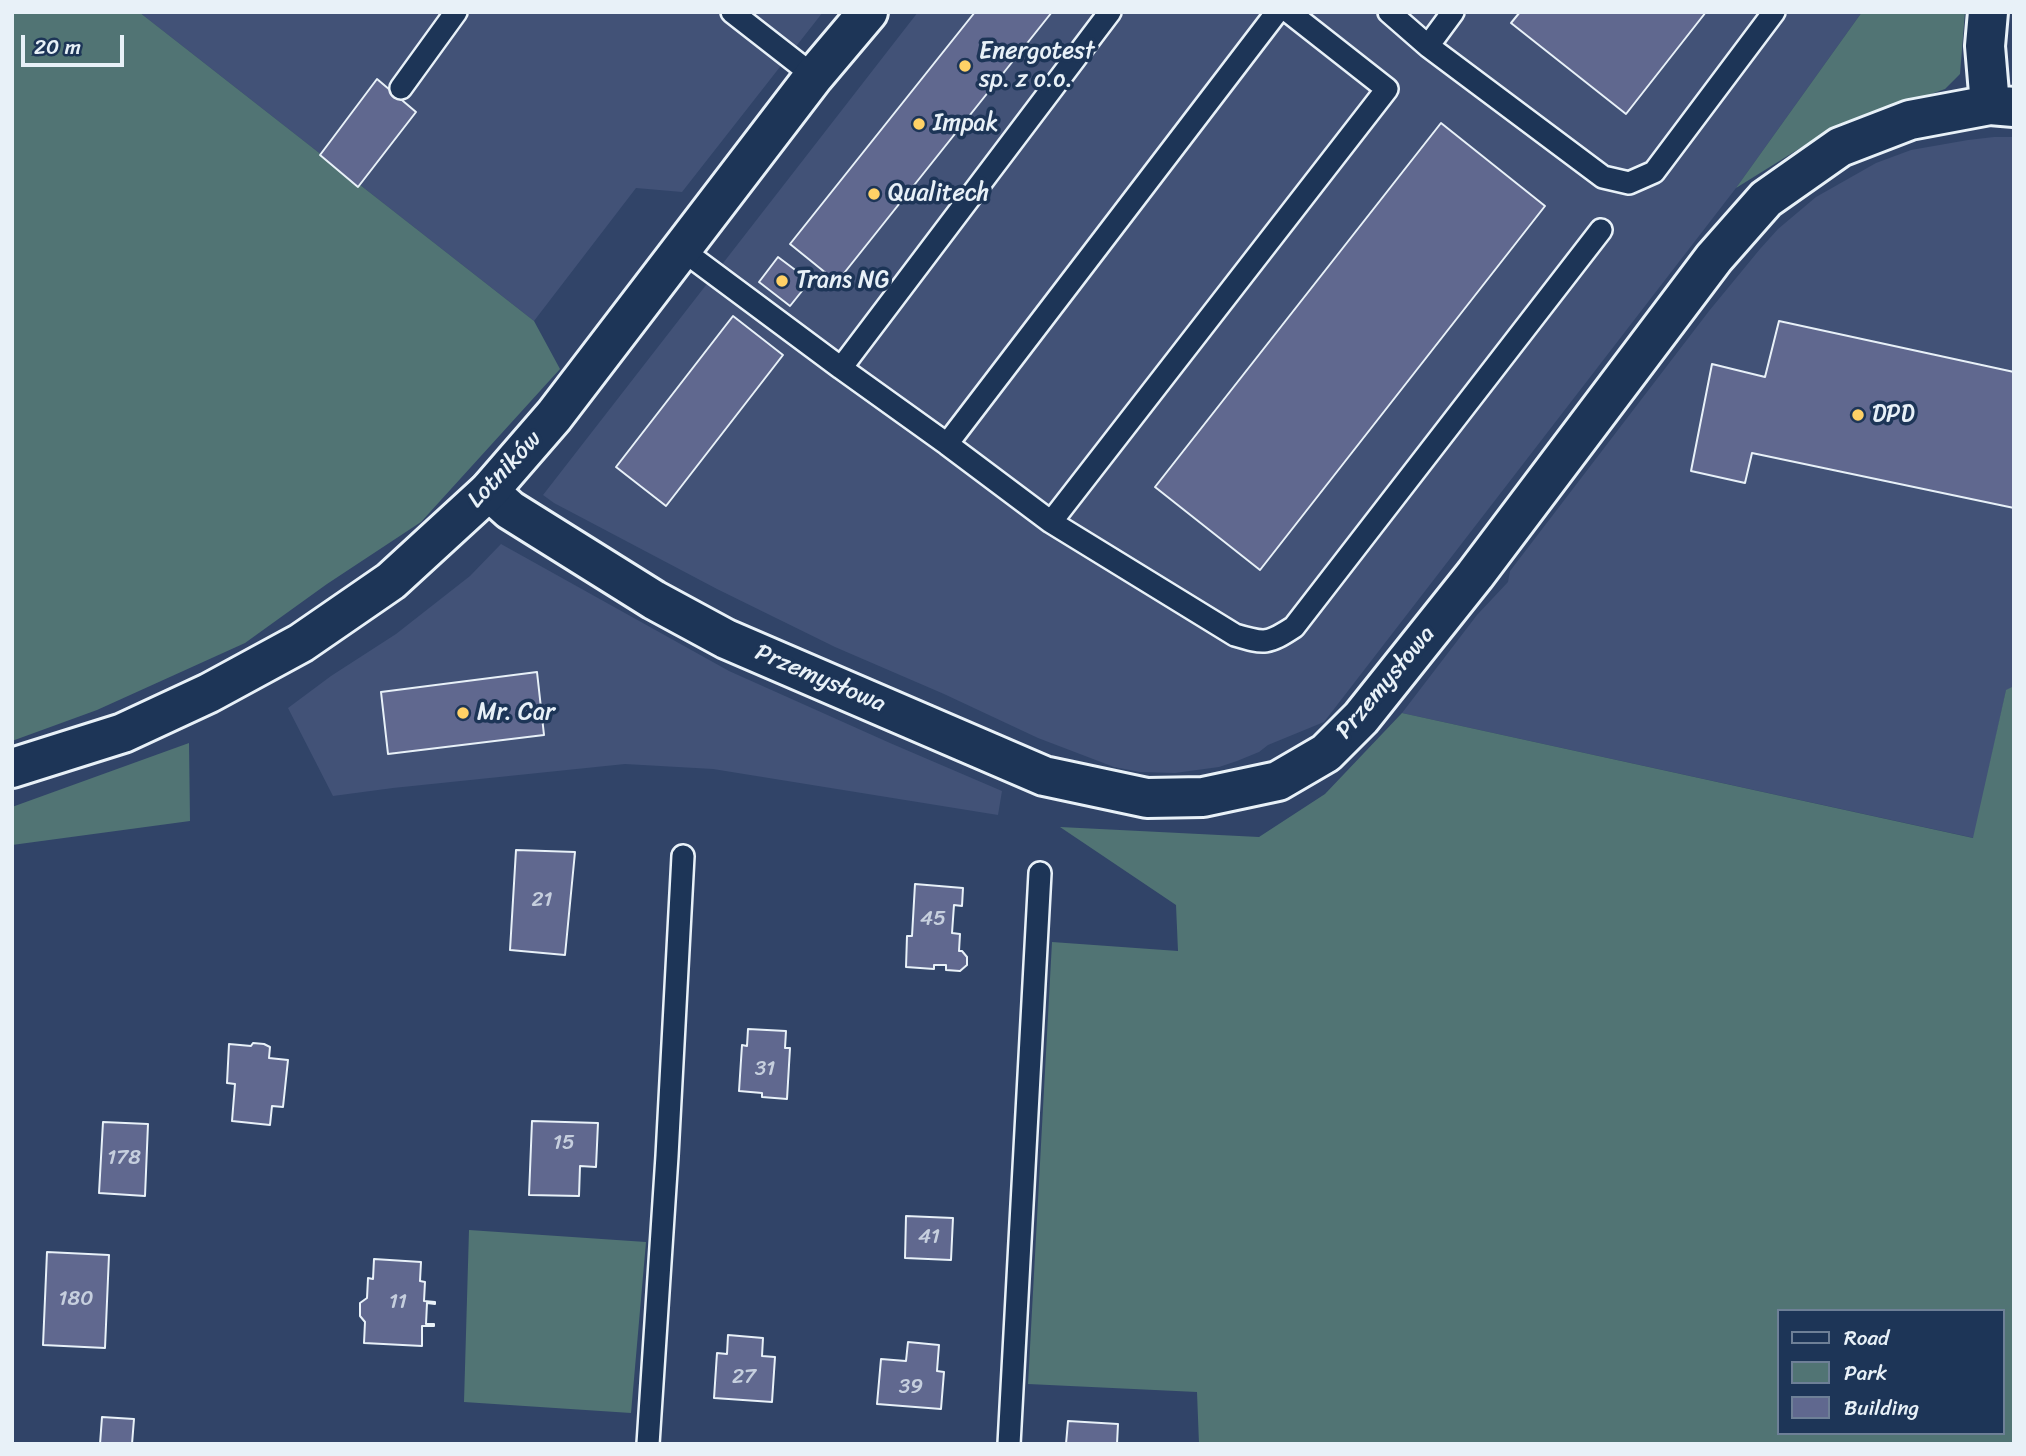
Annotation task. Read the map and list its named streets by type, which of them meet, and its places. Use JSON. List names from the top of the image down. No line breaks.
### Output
{"streets":{"street":["Lotników","Przemysłowa"]},"crossings":[["Lotników","Przemysłowa"]],"places":["Energotest sp. z o.o.","Impak","Qualitech","Trans NG","DPD","Mr. Car"],"house_numbers":["21","45","31","15","178","41","180","11","27","39"],"legend":["Road","Park","Building"],"scale_bar":"20 m"}
